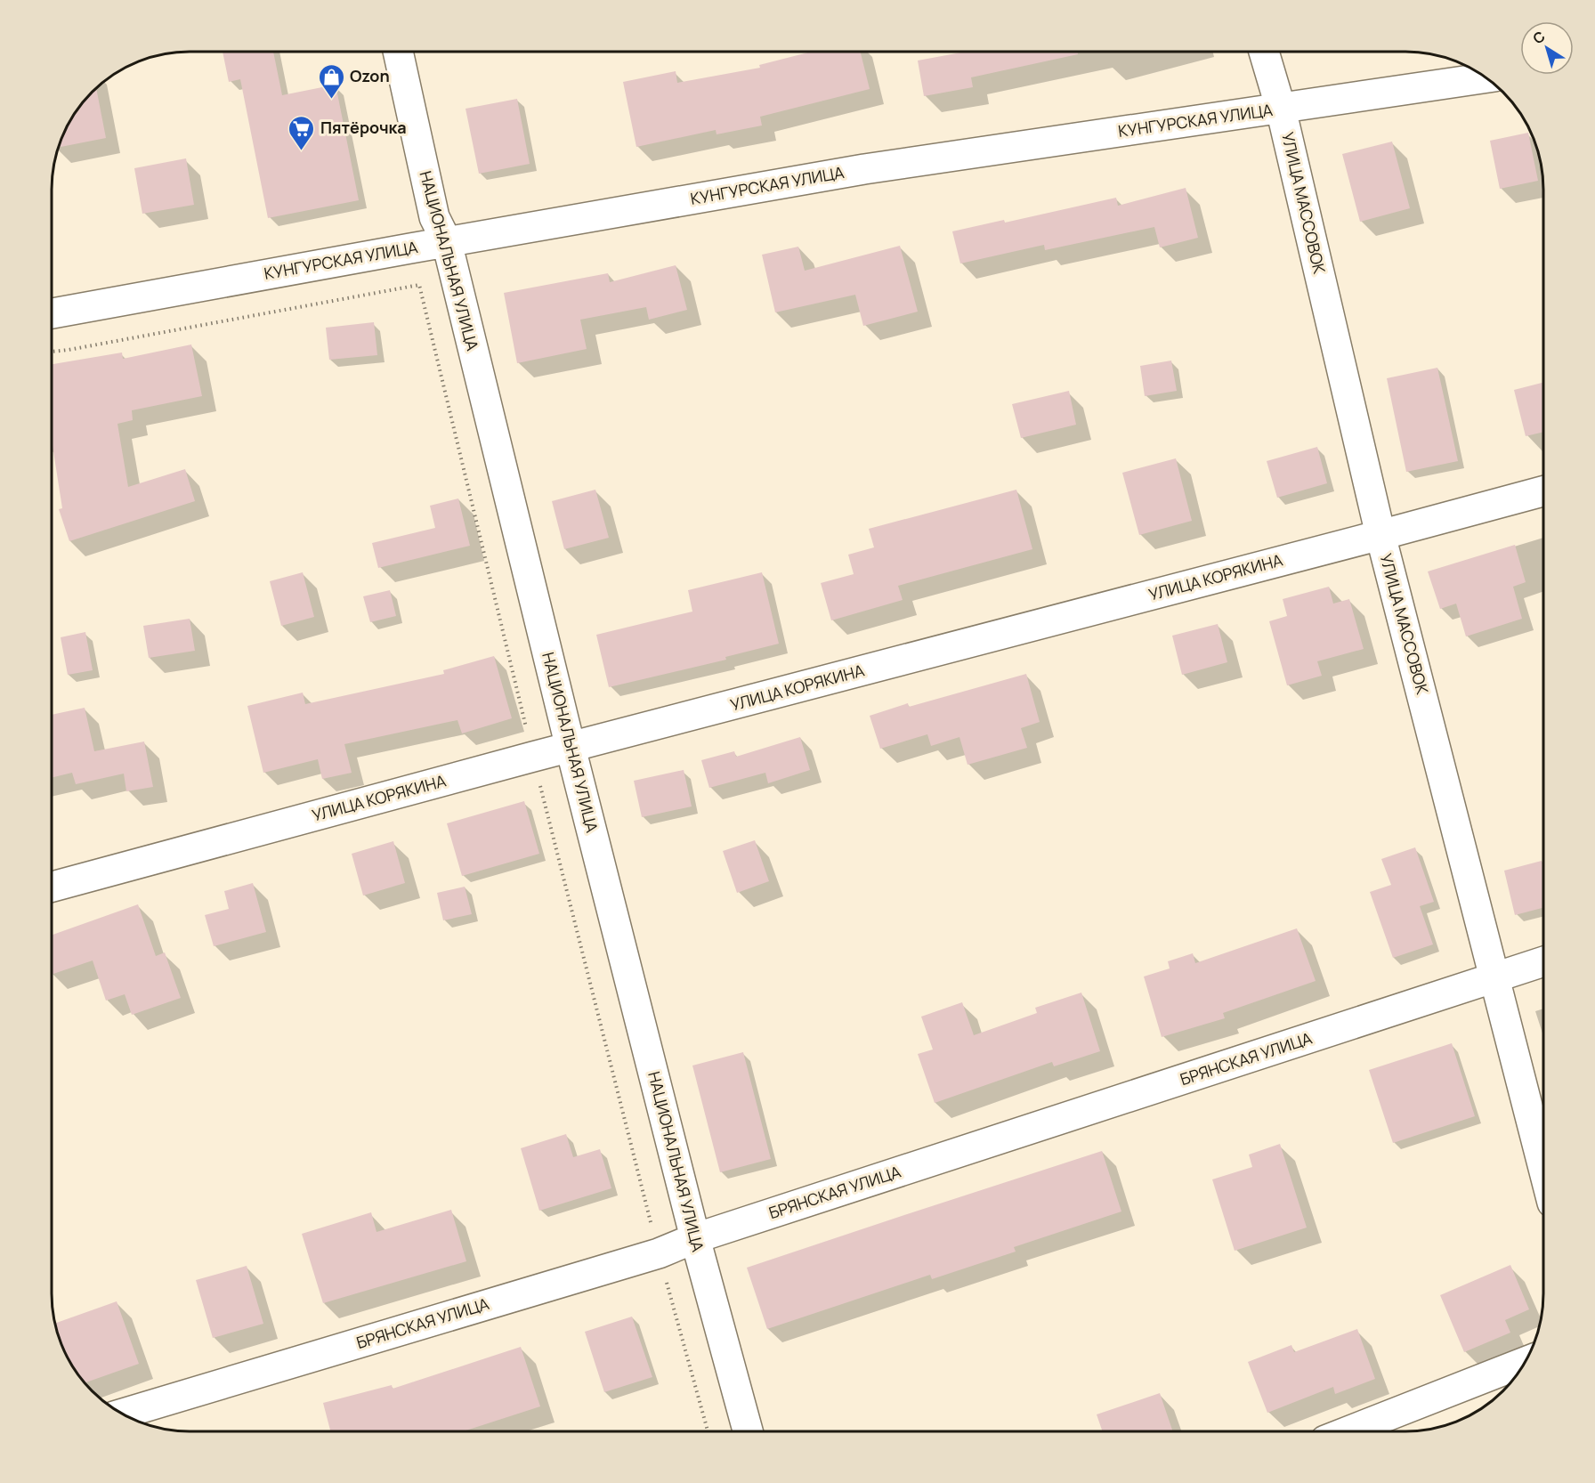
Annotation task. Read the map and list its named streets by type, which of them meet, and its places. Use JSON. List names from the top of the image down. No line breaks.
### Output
{"streets":{"street":["КУНГУРСКАЯ УЛИЦА","УЛИЦА МАССОВОК","НАЦИОНАЛЬНАЯ УЛИЦА","УЛИЦА КОРЯКИНА","БРЯНСКАЯ УЛИЦА"]},"crossings":[["КУНГУРСКАЯ УЛИЦА","УЛИЦА МАССОВОК"],["КУНГУРСКАЯ УЛИЦА","НАЦИОНАЛЬНАЯ УЛИЦА"],["УЛИЦА МАССОВОК","УЛИЦА КОРЯКИНА"],["УЛИЦА МАССОВОК","БРЯНСКАЯ УЛИЦА"],["НАЦИОНАЛЬНАЯ УЛИЦА","УЛИЦА КОРЯКИНА"],["НАЦИОНАЛЬНАЯ УЛИЦА","БРЯНСКАЯ УЛИЦА"]],"places":{"shop":["Ozon"],"supermarket":["Пятёрочка"]},"north":"top left"}
